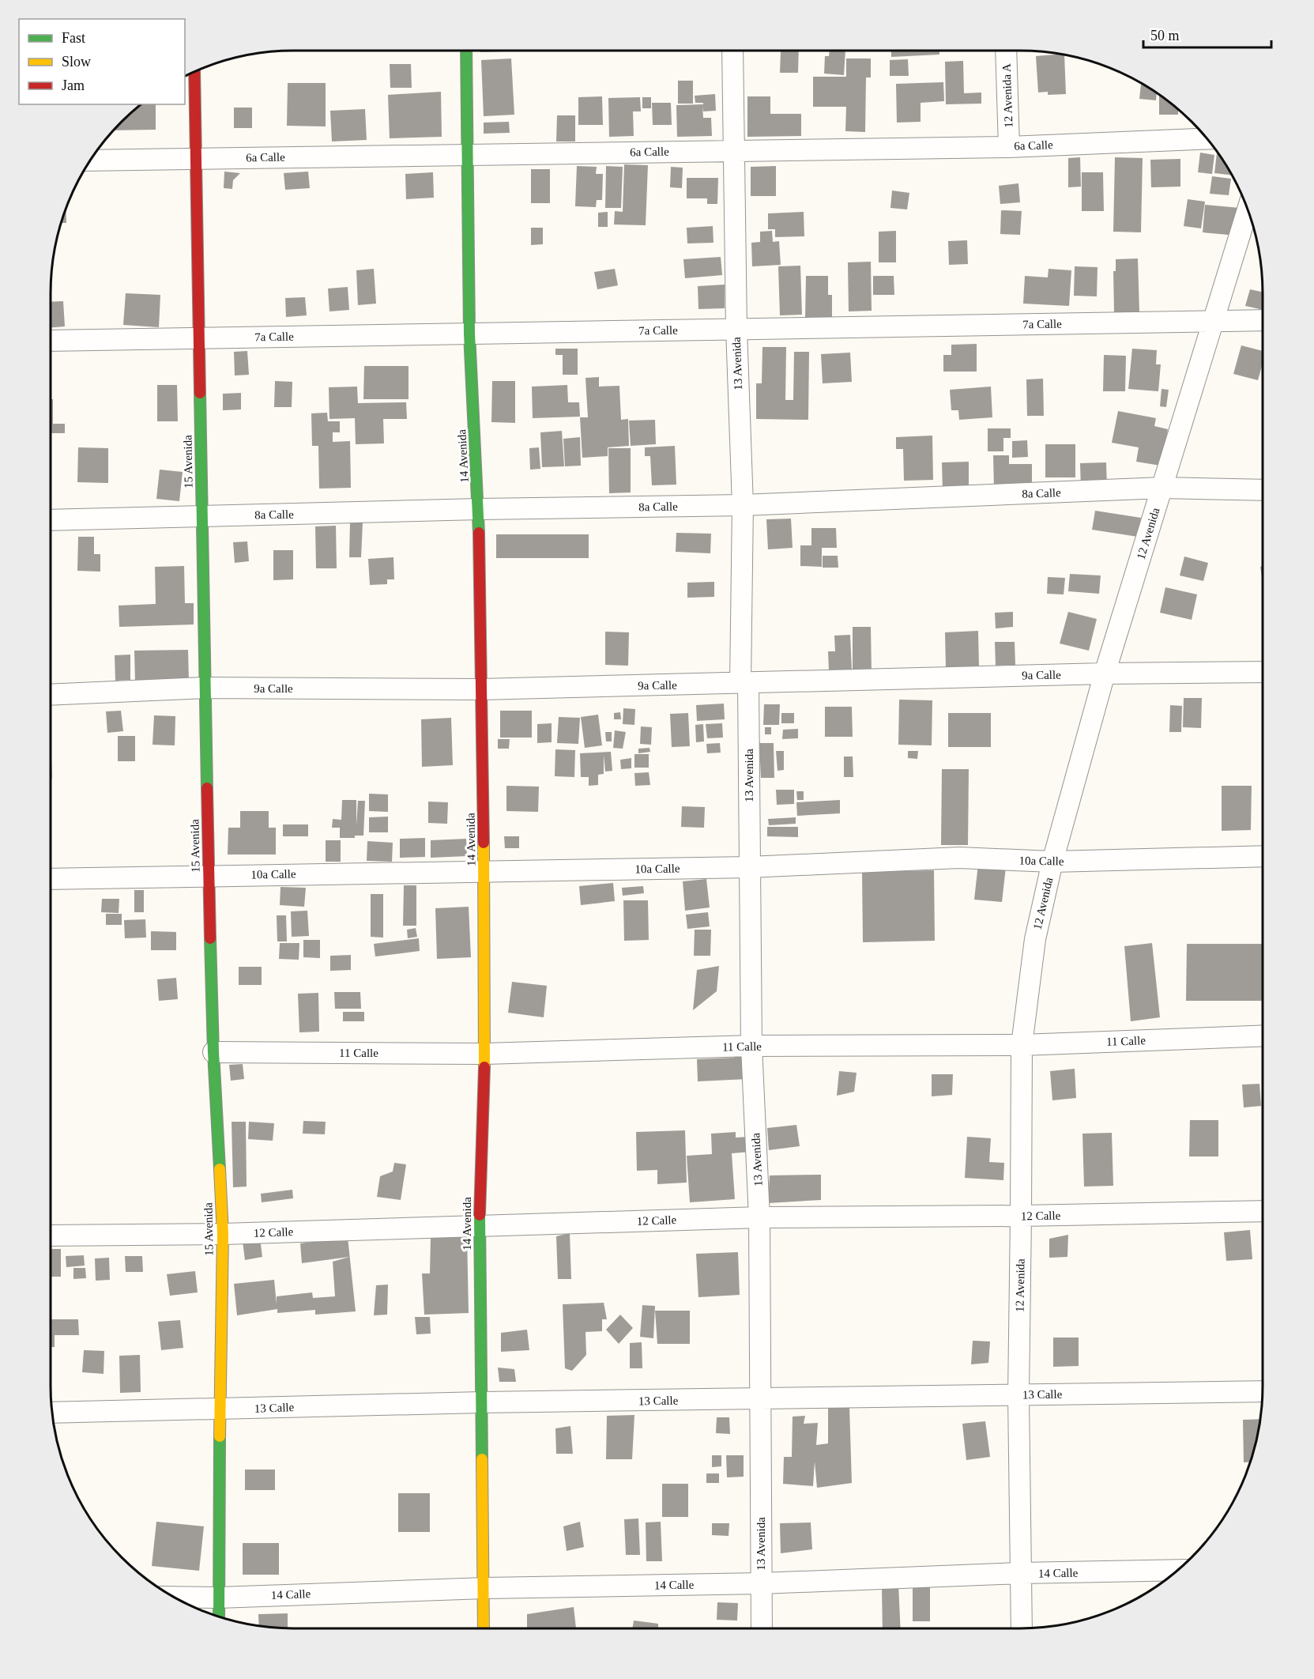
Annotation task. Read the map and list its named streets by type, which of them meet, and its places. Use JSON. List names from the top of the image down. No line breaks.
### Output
{"streets":{"street":["12 Avenida A","6a Calle","7a Calle","13 Avenida","14 Avenida","15 Avenida","8a Calle","12 Avenida","9a Calle","10a Calle","11 Calle","12 Calle","13 Calle","14 Calle"]},"crossings":[["12 Avenida A","6a Calle"],["6a Calle","13 Avenida"],["6a Calle","14 Avenida"],["6a Calle","15 Avenida"],["7a Calle","13 Avenida"],["7a Calle","14 Avenida"],["7a Calle","15 Avenida"],["7a Calle","12 Avenida"],["13 Avenida","8a Calle"],["13 Avenida","9a Calle"],["13 Avenida","10a Calle"],["13 Avenida","11 Calle"],["13 Avenida","12 Calle"],["13 Avenida","13 Calle"],["13 Avenida","14 Calle"],["14 Avenida","8a Calle"],["14 Avenida","9a Calle"],["14 Avenida","10a Calle"],["14 Avenida","11 Calle"],["14 Avenida","12 Calle"],["14 Avenida","13 Calle"],["14 Avenida","14 Calle"],["15 Avenida","8a Calle"],["15 Avenida","9a Calle"],["15 Avenida","10a Calle"],["15 Avenida","11 Calle"],["15 Avenida","12 Calle"],["15 Avenida","13 Calle"],["15 Avenida","14 Calle"],["8a Calle","12 Avenida"],["12 Avenida","9a Calle"],["12 Avenida","10a Calle"],["12 Avenida","11 Calle"],["12 Avenida","12 Calle"],["12 Avenida","13 Calle"],["12 Avenida","14 Calle"]],"legend":["Fast","Slow","Jam"],"scale_bar":"50 m"}
